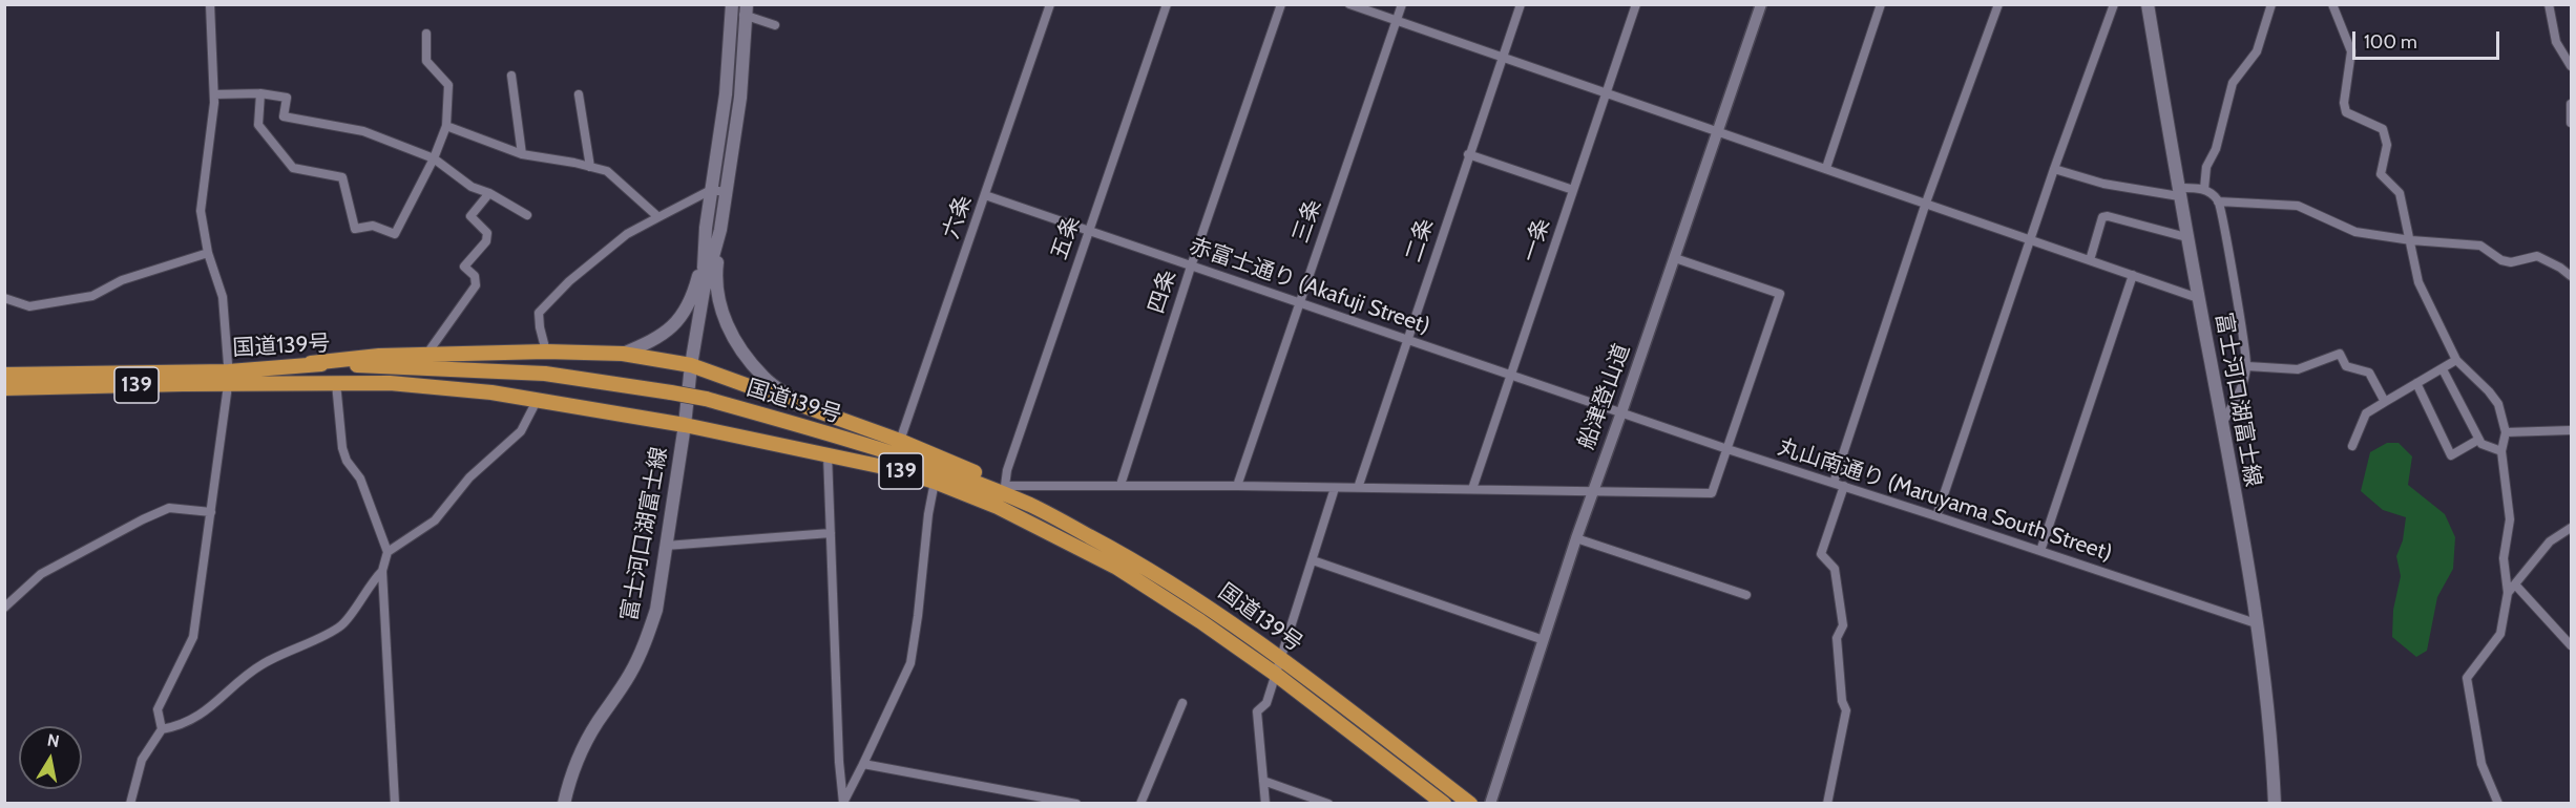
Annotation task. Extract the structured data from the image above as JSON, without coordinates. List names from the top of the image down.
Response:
{
  "streets": {
    "highway": ["国道139号", "139"],
    "main road": ["富士河口湖富士線"],
    "street": [
      "六条",
      "三条",
      "五条",
      "二条",
      "一条",
      "赤富士通り (Akafuji Street)",
      "四条",
      "船津登山道",
      "丸山南通り (Maruyama South Street)"
    ]
  },
  "crossings": [
    ["六条", "赤富士通り (Akafuji Street)"],
    ["三条", "赤富士通り (Akafuji Street)"],
    ["五条", "赤富士通り (Akafuji Street)"],
    ["二条", "赤富士通り (Akafuji Street)"],
    ["一条", "赤富士通り (Akafuji Street)"],
    ["赤富士通り (Akafuji Street)", "四条"],
    ["赤富士通り (Akafuji Street)", "船津登山道"],
    ["赤富士通り (Akafuji Street)", "丸山南通り (Maruyama South Street)"],
    ["国道139号", "富士河口湖富士線"],
    ["船津登山道", "丸山南通り (Maruyama South Street)"],
    ["富士河口湖富士線", "丸山南通り (Maruyama South Street)"]
  ],
  "scale_bar": "100 m",
  "north": "top"
}
